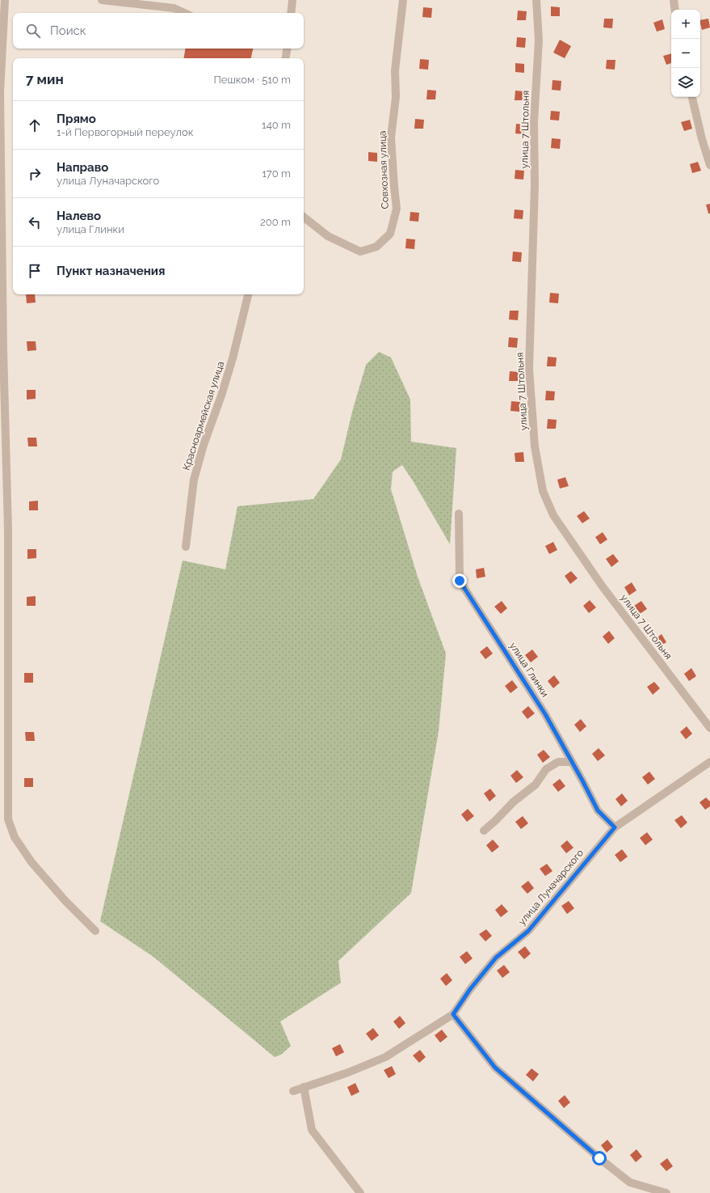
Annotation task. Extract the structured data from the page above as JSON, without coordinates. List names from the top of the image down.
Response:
{
  "streets": {
    "street": [
      "улица 7 Штольня",
      "Совхозная улица",
      "Красноармейская улица",
      "улица Глинки",
      "улица Луначарского"
    ]
  },
  "crossings": [
    ["улица Глинки", "улица Луначарского"]
  ],
  "page": {
    "map_buttons": ["+", "−"],
    "search": "Поиск",
    "heading": ["7 мин", "Пешком · 510 m"],
    "list": [
      ["Прямо", "1-й Первогорный переулок", "140 m"],
      ["Направо", "улица Луначарского", "170 m"],
      ["Налево", "улица Глинки", "200 m"],
      "Пункт назначения"
    ]
  }
}
